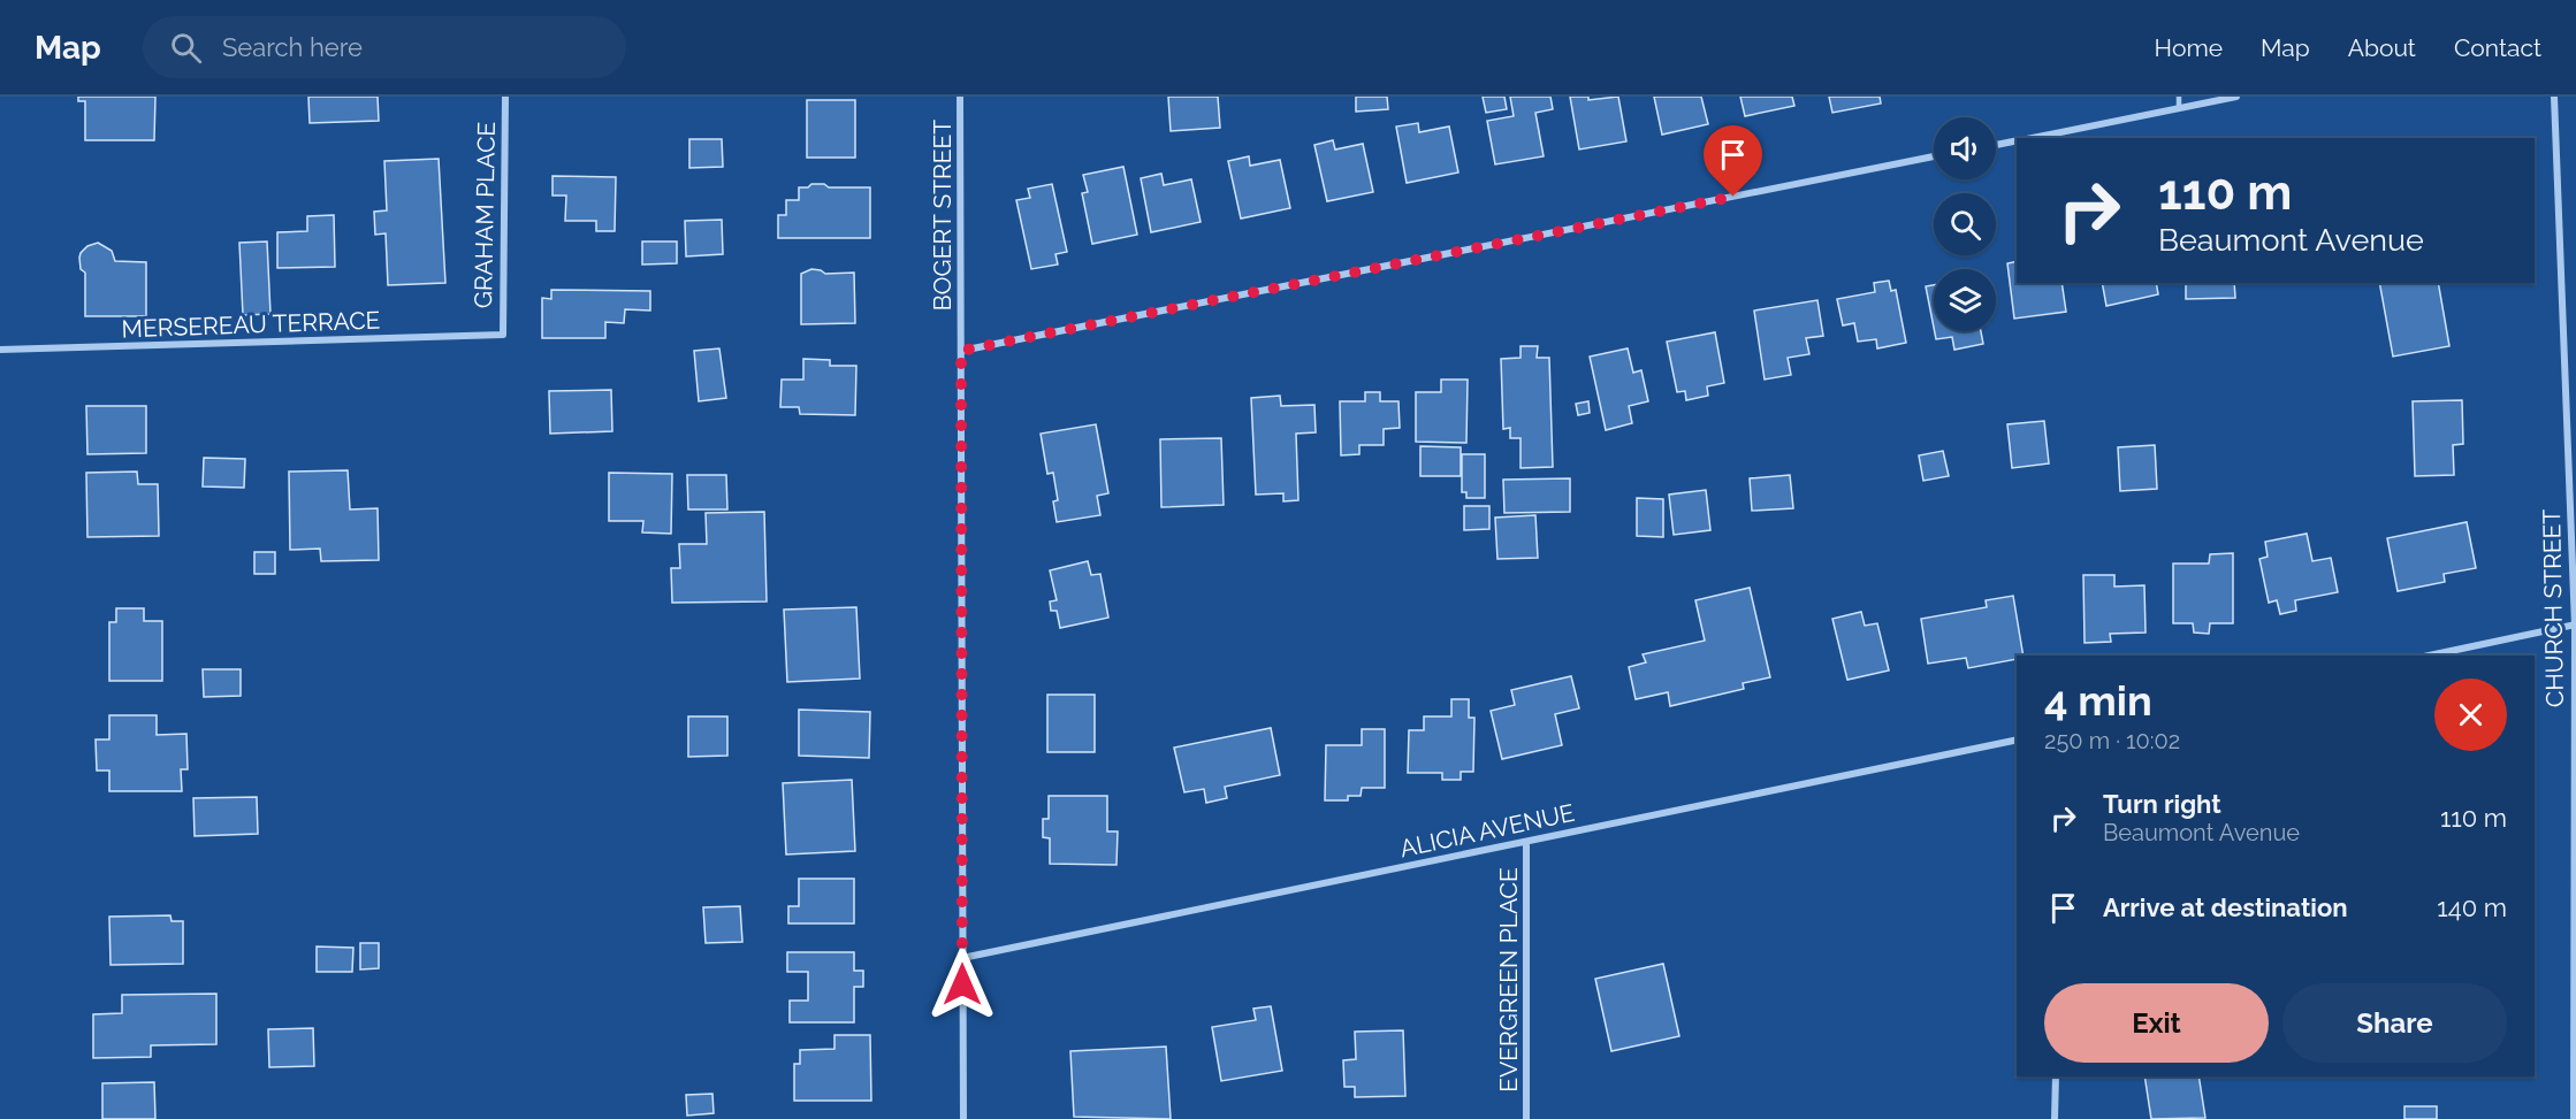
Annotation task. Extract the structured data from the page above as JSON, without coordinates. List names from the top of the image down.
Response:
{
  "streets": {
    "street": [
      "GRAHAM PLACE",
      "BOGERT STREET",
      "MERSEREAU TERRACE",
      "CHURCH STREET",
      "ALICIA AVENUE",
      "EVERGREEN PLACE"
    ]
  },
  "crossings": [
    ["GRAHAM PLACE", "MERSEREAU TERRACE"],
    ["BOGERT STREET", "ALICIA AVENUE"],
    ["ALICIA AVENUE", "EVERGREEN PLACE"]
  ],
  "page": {
    "header": "Map",
    "search": "Search here",
    "nav": [
      "Home",
      "Map",
      "About",
      "Contact"
    ],
    "turn": ["110 m", "Beaumont Avenue"],
    "heading": ["4 min", "250 m · 10:02"],
    "list": [
      {
        "name": "Turn right",
        "note": "Beaumont Avenue",
        "value": "110 m"
      },
      {
        "name": "Arrive at destination",
        "value": "140 m"
      }
    ],
    "buttons": ["Exit", "Share"]
  }
}
